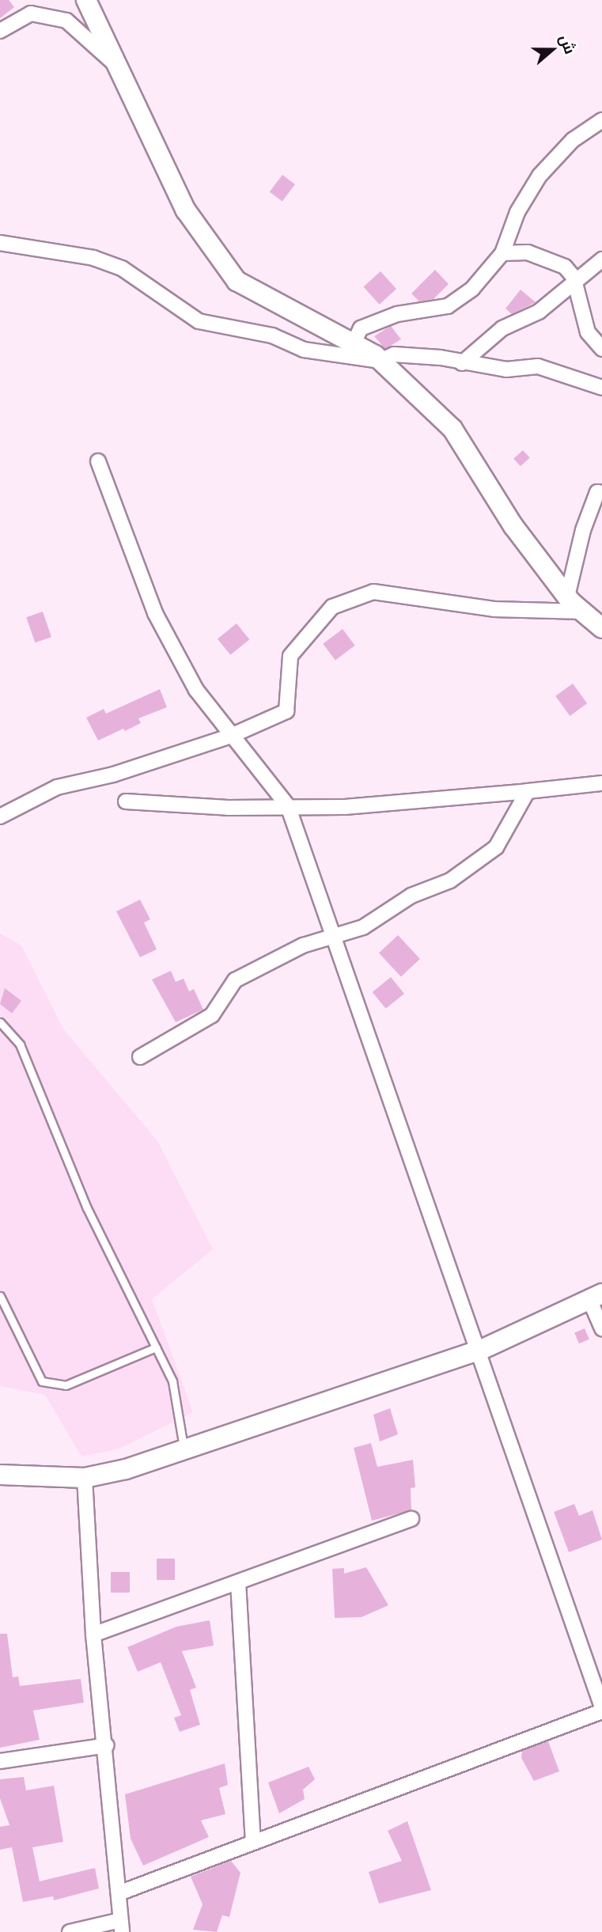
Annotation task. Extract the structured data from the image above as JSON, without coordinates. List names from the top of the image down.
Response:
{
  "north": "right"
}
